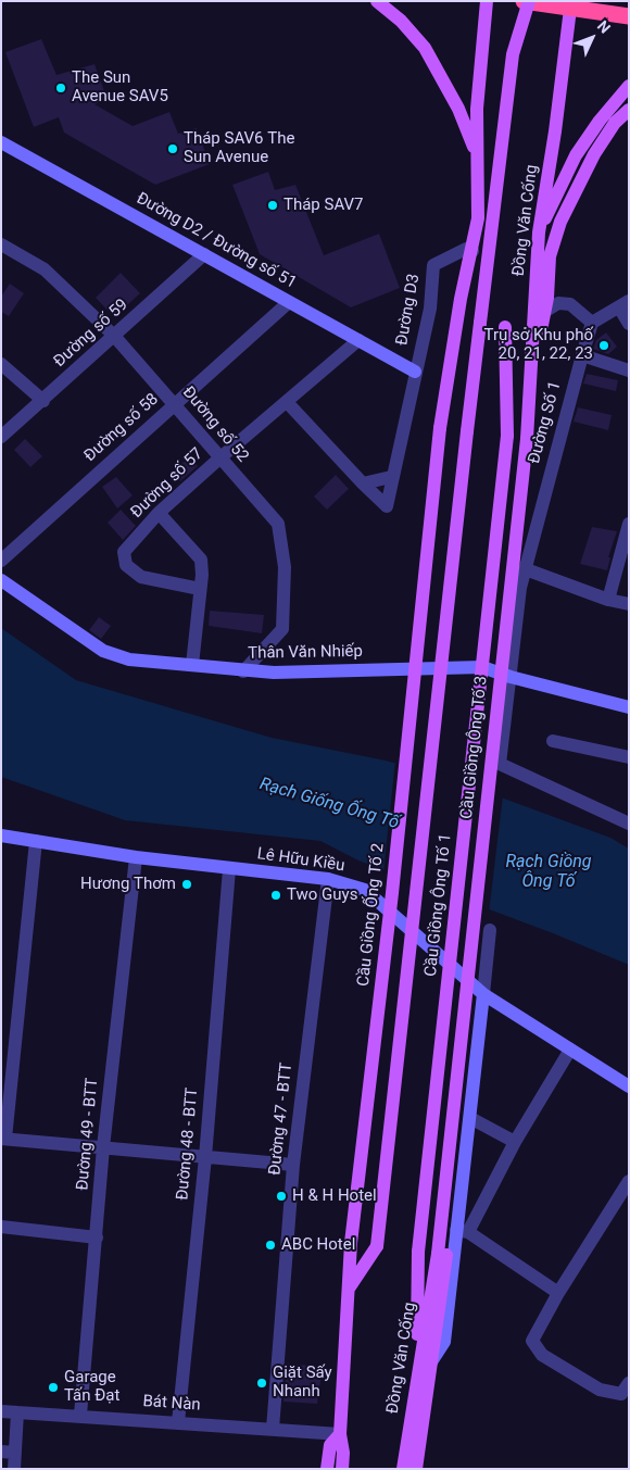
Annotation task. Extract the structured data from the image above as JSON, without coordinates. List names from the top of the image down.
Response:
{
  "streets": {
    "main road": [
      "Đồng Văn Cống",
      "Cầu Giồng Ông Tố 3",
      "Cầu Giồng Ông Tố 1",
      "Cầu Giồng Ống Tố 2"
    ],
    "street": [
      "Đường D2 / Đường số 51",
      "Đường D3",
      "Đường số 59",
      "Đường Số 1",
      "Đường số 52",
      "Đường số 58",
      "Đường số 57",
      "Thân Văn Nhiếp",
      "Lê Hữu Kiều",
      "Đường 47 - BTT",
      "Đường 49 - BTT",
      "Đường 48 - BTT",
      "Bát Nàn"
    ]
  },
  "crossings": [
    ["Đồng Văn Cống", "Cầu Giồng Ông Tố 3"],
    ["Đồng Văn Cống", "Cầu Giồng Ông Tố 1"],
    ["Đường D2 / Đường số 51", "Đường D3"],
    ["Đường D2 / Đường số 51", "Đường số 59"],
    ["Đường D2 / Đường số 51", "Đường số 58"],
    ["Đường D2 / Đường số 51", "Đường số 57"],
    ["Đường D3", "Cầu Giồng Ống Tố 2"],
    ["Đường số 59", "Đường số 52"],
    ["Đường Số 1", "Thân Văn Nhiếp"],
    ["Đường số 52", "Đường số 58"],
    ["Đường số 52", "Đường số 57"],
    ["Đường số 52", "Thân Văn Nhiếp"],
    ["Lê Hữu Kiều", "Đường 47 - BTT"],
    ["Lê Hữu Kiều", "Đường 49 - BTT"],
    ["Lê Hữu Kiều", "Đường 48 - BTT"],
    ["Cầu Giồng Ông Tố 1", "Cầu Giồng Ống Tố 2"],
    ["Đường 47 - BTT", "Bát Nàn"],
    ["Đường 49 - BTT", "Bát Nàn"],
    ["Đường 48 - BTT", "Bát Nàn"]
  ],
  "water": ["Rạch Giống Ống Tố", "Rạch Giồng Ông Tố"],
  "places": [
    "The Sun Avenue SAV5",
    "Tháp SAV6 The Sun Avenue",
    "Tháp SAV7",
    "Trụ sở Khu phố 20, 21, 22, 23",
    "Hương Thơm",
    "Two Guys",
    "H & H Hotel",
    "ABC Hotel",
    "Giặt Sấy Nhanh",
    "Garage Tấn Đạt"
  ],
  "north": "top right"
}
